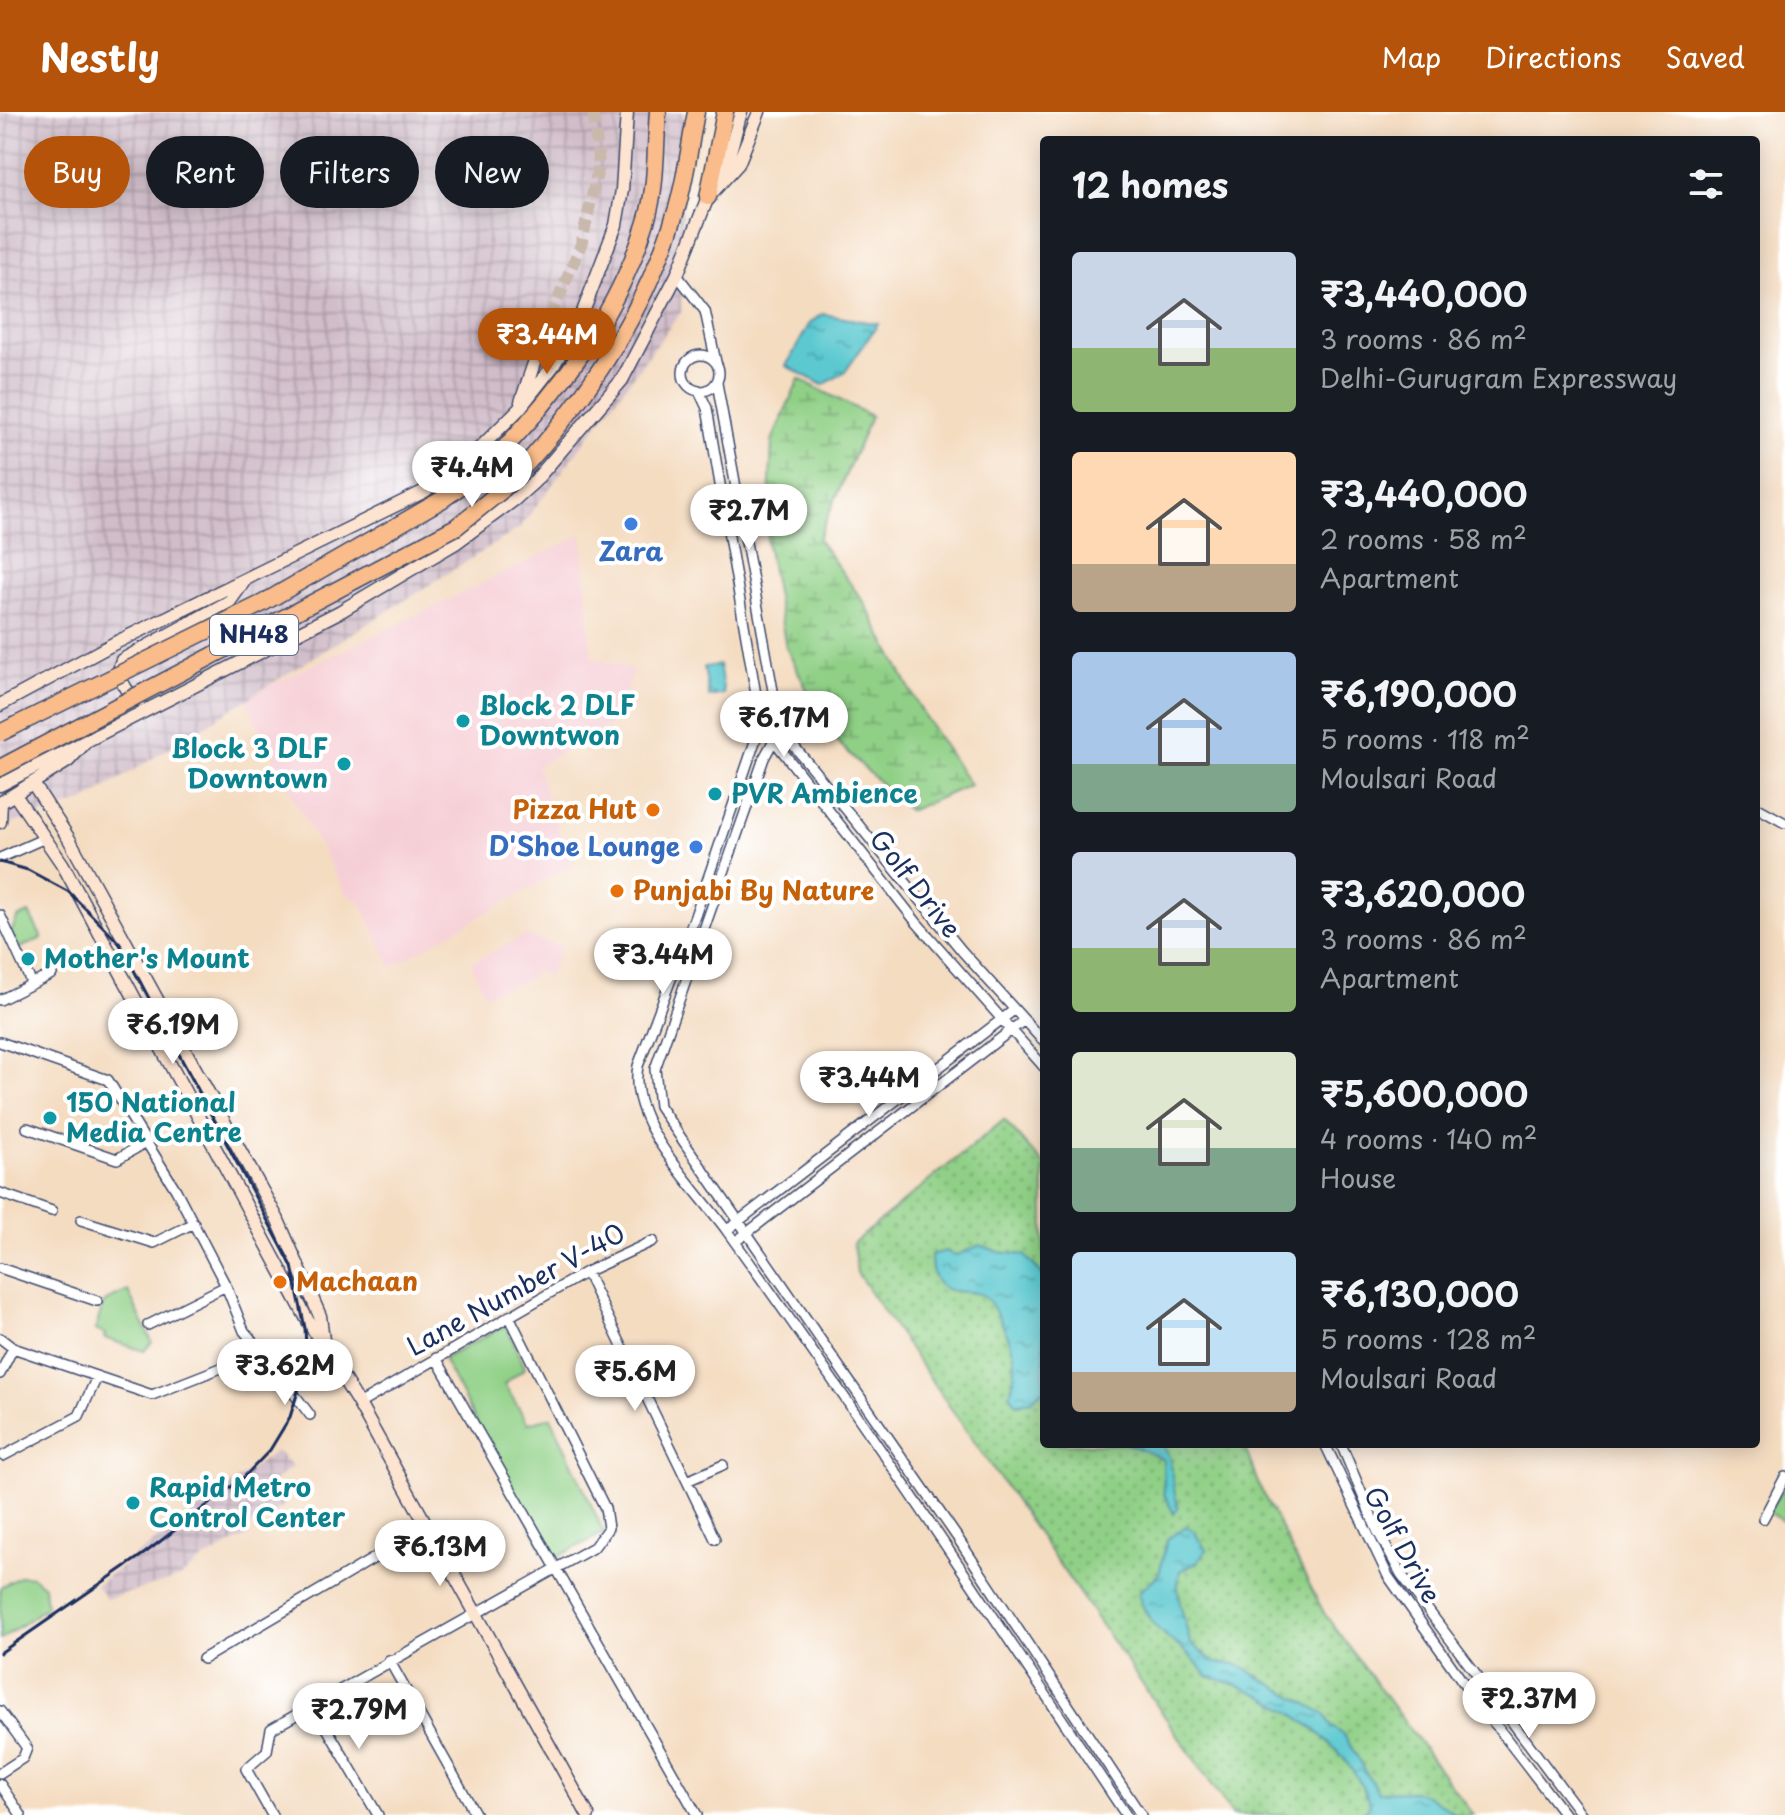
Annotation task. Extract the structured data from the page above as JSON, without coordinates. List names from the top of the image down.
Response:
{
  "streets": {
    "highway": ["NH48"],
    "street": ["Golf Drive", "Lane Number V-40"]
  },
  "places": [
    "Zara",
    "Block 2 DLF Downtwon",
    "Block 3 DLF Downtown",
    "PVR Ambience",
    "Pizza Hut",
    "D'Shoe Lounge",
    "Punjabi By Nature",
    "Mother's Mount",
    "150 National Media Centre",
    "Machaan",
    "Rapid Metro Control Center"
  ],
  "page": {
    "header": "Nestly",
    "nav": ["Map", "Directions", "Saved"],
    "chip": [
      "Buy",
      "Rent",
      "Filters",
      "New"
    ],
    "heading": "12 homes",
    "list": [
      {
        "name": "₹3,440,000",
        "note": "3 rooms · 86 m² · Delhi-Gurugram Expressway"
      },
      {
        "name": "₹3,440,000",
        "note": "2 rooms · 58 m² · Apartment"
      },
      {
        "name": "₹6,190,000",
        "note": "5 rooms · 118 m² · Moulsari Road"
      },
      {
        "name": "₹3,620,000",
        "note": "3 rooms · 86 m² · Apartment"
      },
      {
        "name": "₹5,600,000",
        "note": "4 rooms · 140 m² · House"
      },
      {
        "name": "₹6,130,000",
        "note": "5 rooms · 128 m² · Moulsari Road"
      }
    ],
    "price": [
      "₹3.44M",
      "₹4.4M",
      "₹2.7M",
      "₹6.17M",
      "₹3.44M",
      "₹6.19M",
      "₹3.44M",
      "₹3.62M",
      "₹5.6M",
      "₹6.13M",
      "₹2.37M",
      "₹2.79M"
    ]
  }
}
